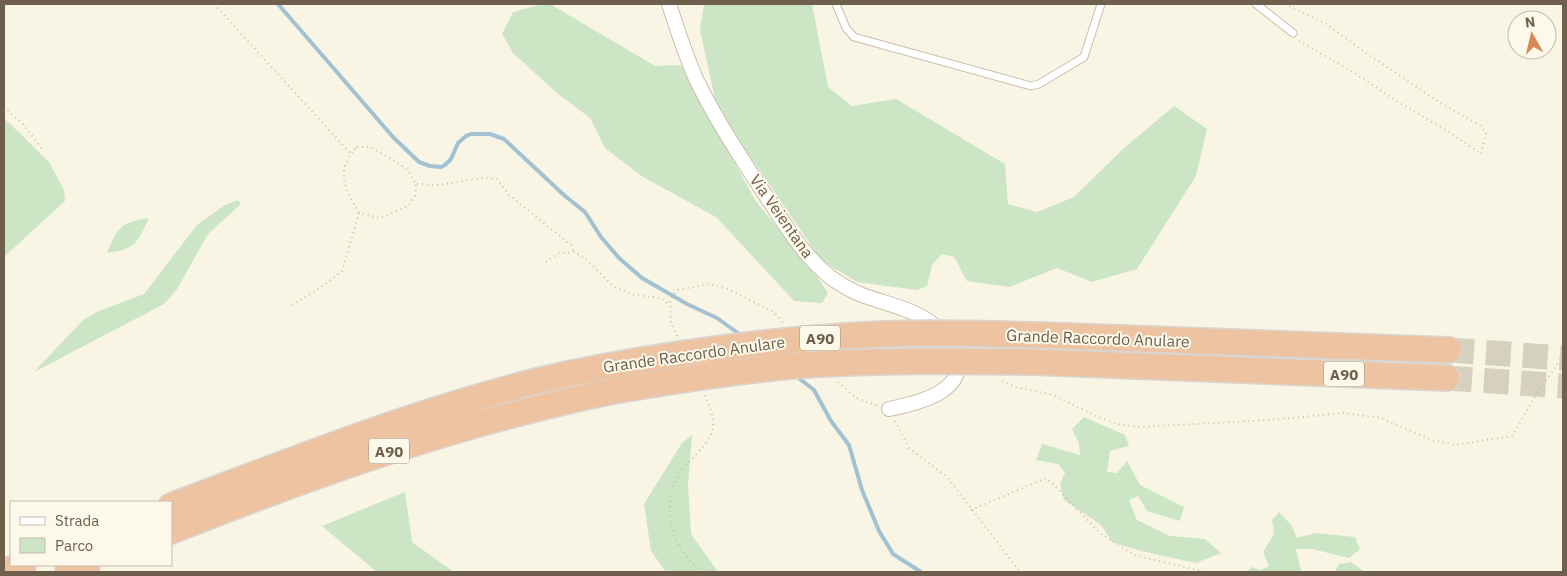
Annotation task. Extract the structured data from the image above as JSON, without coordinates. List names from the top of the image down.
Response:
{
  "streets": {
    "highway": ["A90", "Grande Raccordo Anulare"],
    "street": ["Via Veientana"]
  },
  "legend": ["Strada", "Parco"],
  "north": "top"
}
